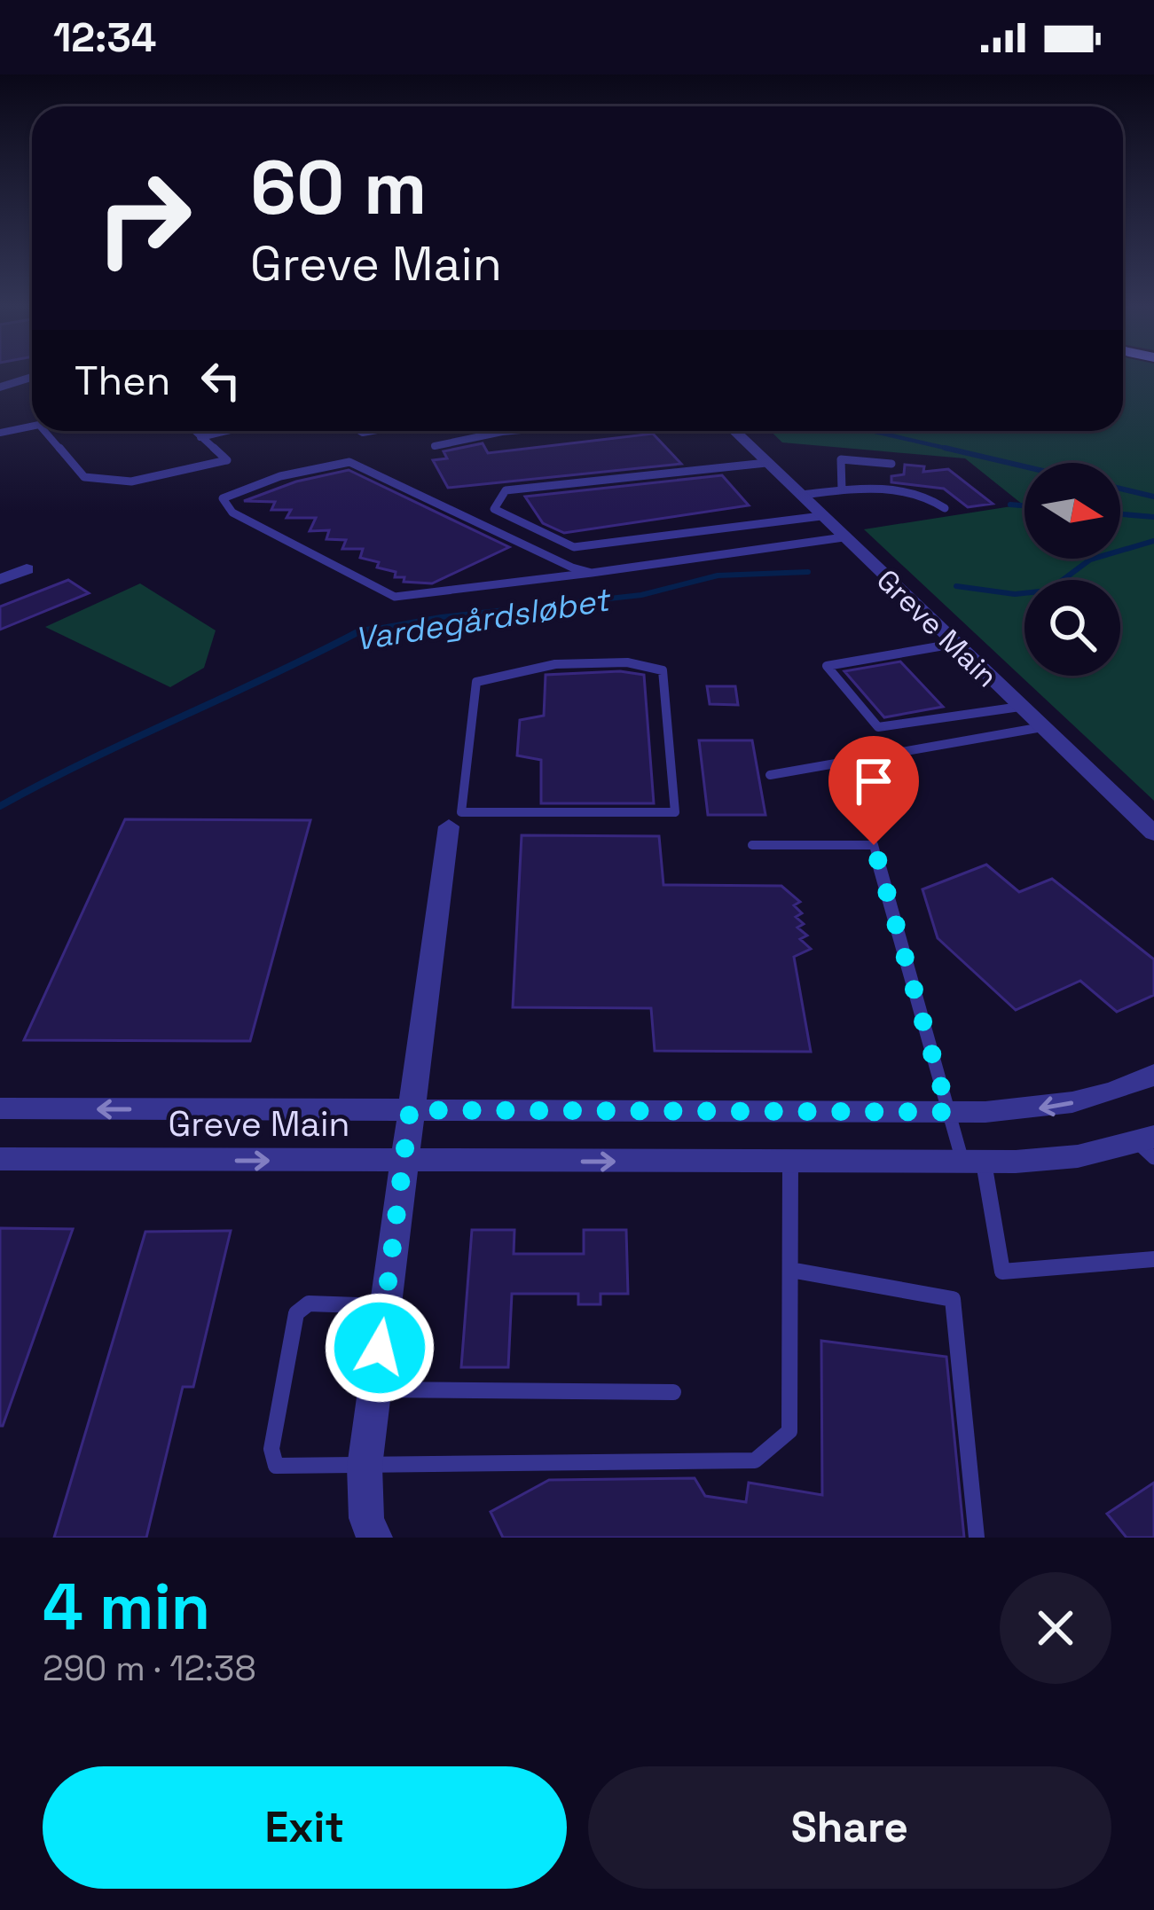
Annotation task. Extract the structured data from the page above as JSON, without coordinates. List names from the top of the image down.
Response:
{
  "streets": {
    "street": ["Greve Main"]
  },
  "water": ["Vardegårdsløbet"],
  "north": "right",
  "page": {
    "status": "12:34",
    "turn": ["60 m", "Greve Main"],
    "then": "Then",
    "heading": ["4 min", "290 m · 12:38"],
    "buttons": ["Exit", "Share"]
  }
}
